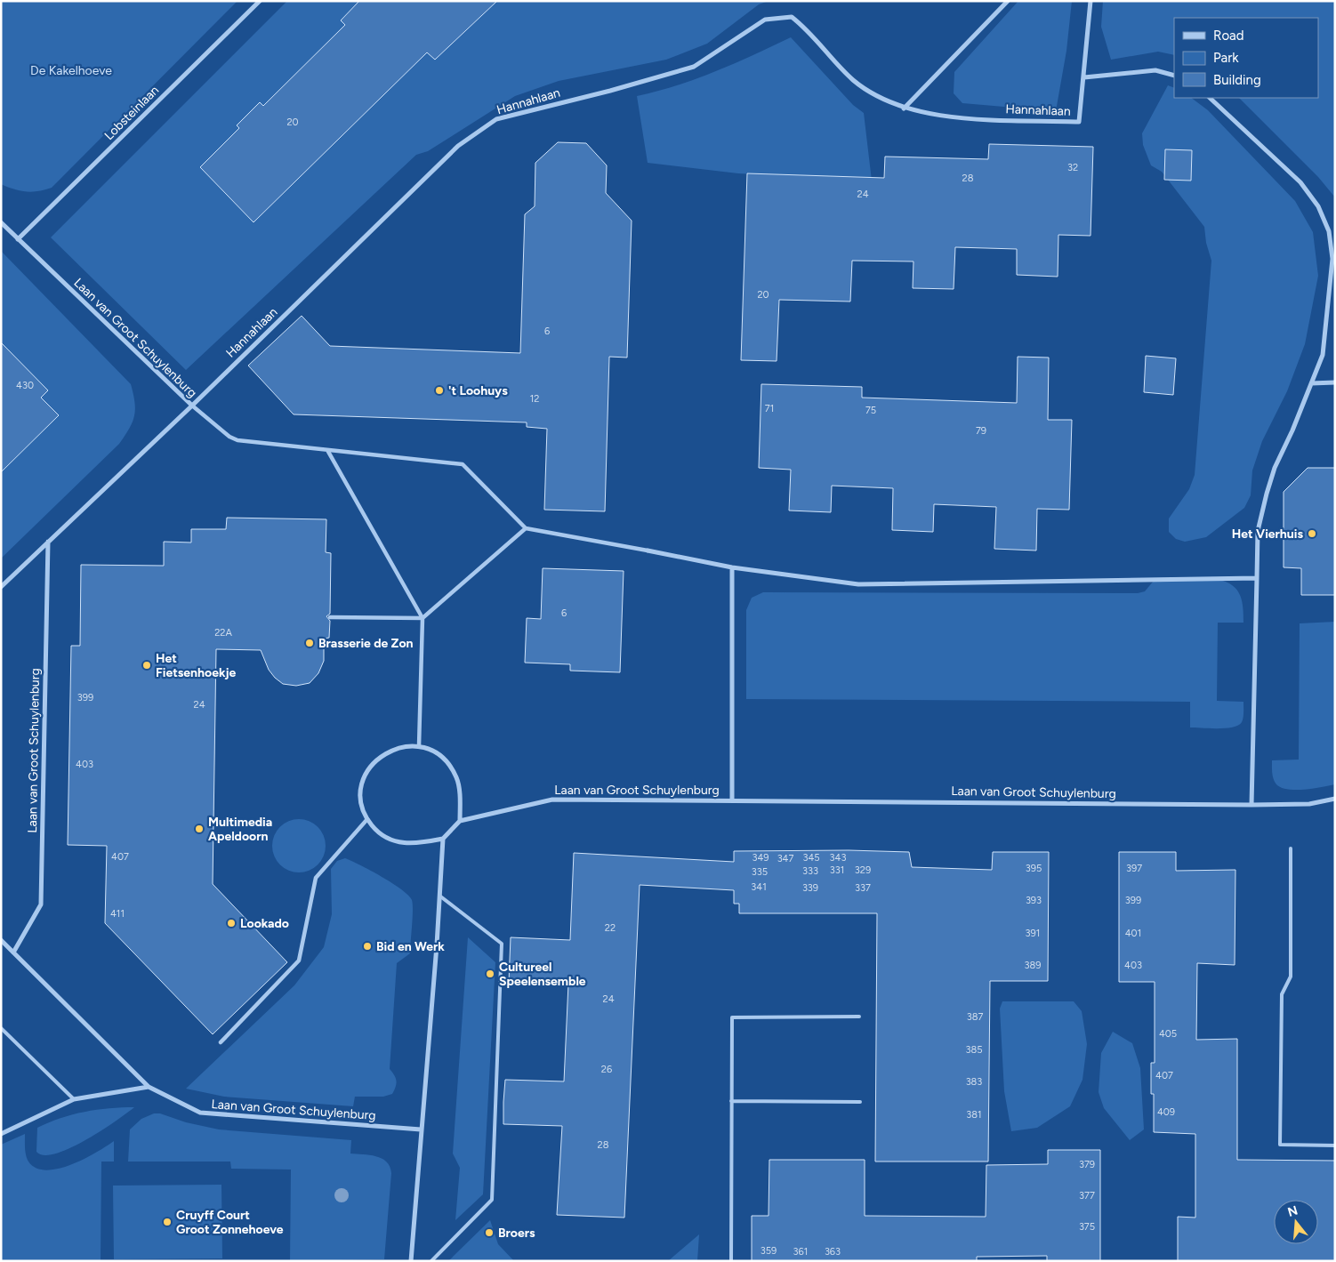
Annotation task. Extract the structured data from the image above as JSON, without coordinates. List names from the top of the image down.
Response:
{
  "streets": {
    "street": ["Hannahlaan", "Lobsteinlaan", "Laan van Groot Schuylenburg"]
  },
  "crossings": [
    ["Hannahlaan", "Laan van Groot Schuylenburg"],
    ["Lobsteinlaan", "Laan van Groot Schuylenburg"]
  ],
  "parks": ["De Kakelhoeve"],
  "places": [
    "'t Loohuys",
    "Het Vierhuis",
    "Brasserie de Zon",
    "Het Fietsenhoekje",
    "Multimedia Apeldoorn",
    "Lookado",
    "Bid en Werk",
    "Cultureel Speelensemble",
    "Cruyff Court Groot Zonnehoeve",
    "Broers"
  ],
  "house_numbers": [
    "20",
    "32",
    "28",
    "24",
    "20",
    "6",
    "430",
    "12",
    "71",
    "75",
    "79",
    "6",
    "22A",
    "399",
    "24",
    "403",
    "407",
    "349",
    "345",
    "343",
    "347",
    "395",
    "397",
    "331",
    "329",
    "333",
    "335",
    "341",
    "339",
    "337",
    "393",
    "399",
    "411",
    "22",
    "391",
    "401",
    "389",
    "403",
    "24",
    "387",
    "405",
    "385",
    "26",
    "407",
    "383",
    "409",
    "381",
    "28",
    "379",
    "377",
    "375",
    "359",
    "361",
    "363"
  ],
  "legend": ["Road", "Park", "Building"],
  "north": "top"
}
